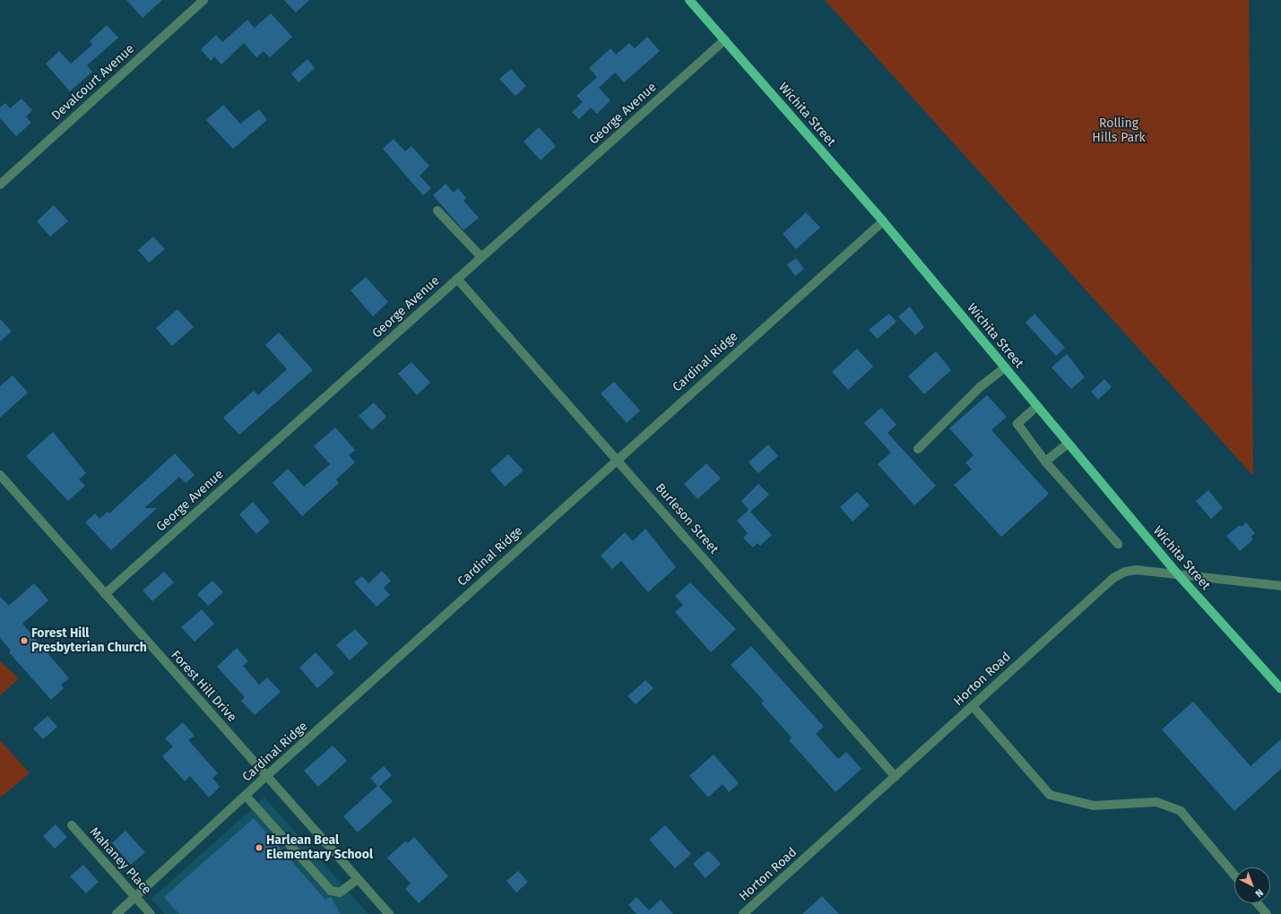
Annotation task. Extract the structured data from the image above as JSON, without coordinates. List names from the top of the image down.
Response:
{
  "streets": {
    "main road": ["Wichita Street"],
    "street": [
      "Devalcourt Avenue",
      "George Avenue",
      "Cardinal Ridge",
      "Burleson Street",
      "Horton Road",
      "Forest Hill Drive",
      "Mahaney Place"
    ]
  },
  "crossings": [
    ["George Avenue", "Wichita Street"],
    ["George Avenue", "Burleson Street"],
    ["George Avenue", "Forest Hill Drive"],
    ["Wichita Street", "Cardinal Ridge"],
    ["Wichita Street", "Horton Road"],
    ["Cardinal Ridge", "Burleson Street"],
    ["Cardinal Ridge", "Forest Hill Drive"],
    ["Cardinal Ridge", "Mahaney Place"],
    ["Burleson Street", "Horton Road"]
  ],
  "parks": ["Rolling Hills Park"],
  "places": ["Forest Hill Presbyterian Church", "Harlean Beal Elementary School"],
  "north": "bottom right"
}
